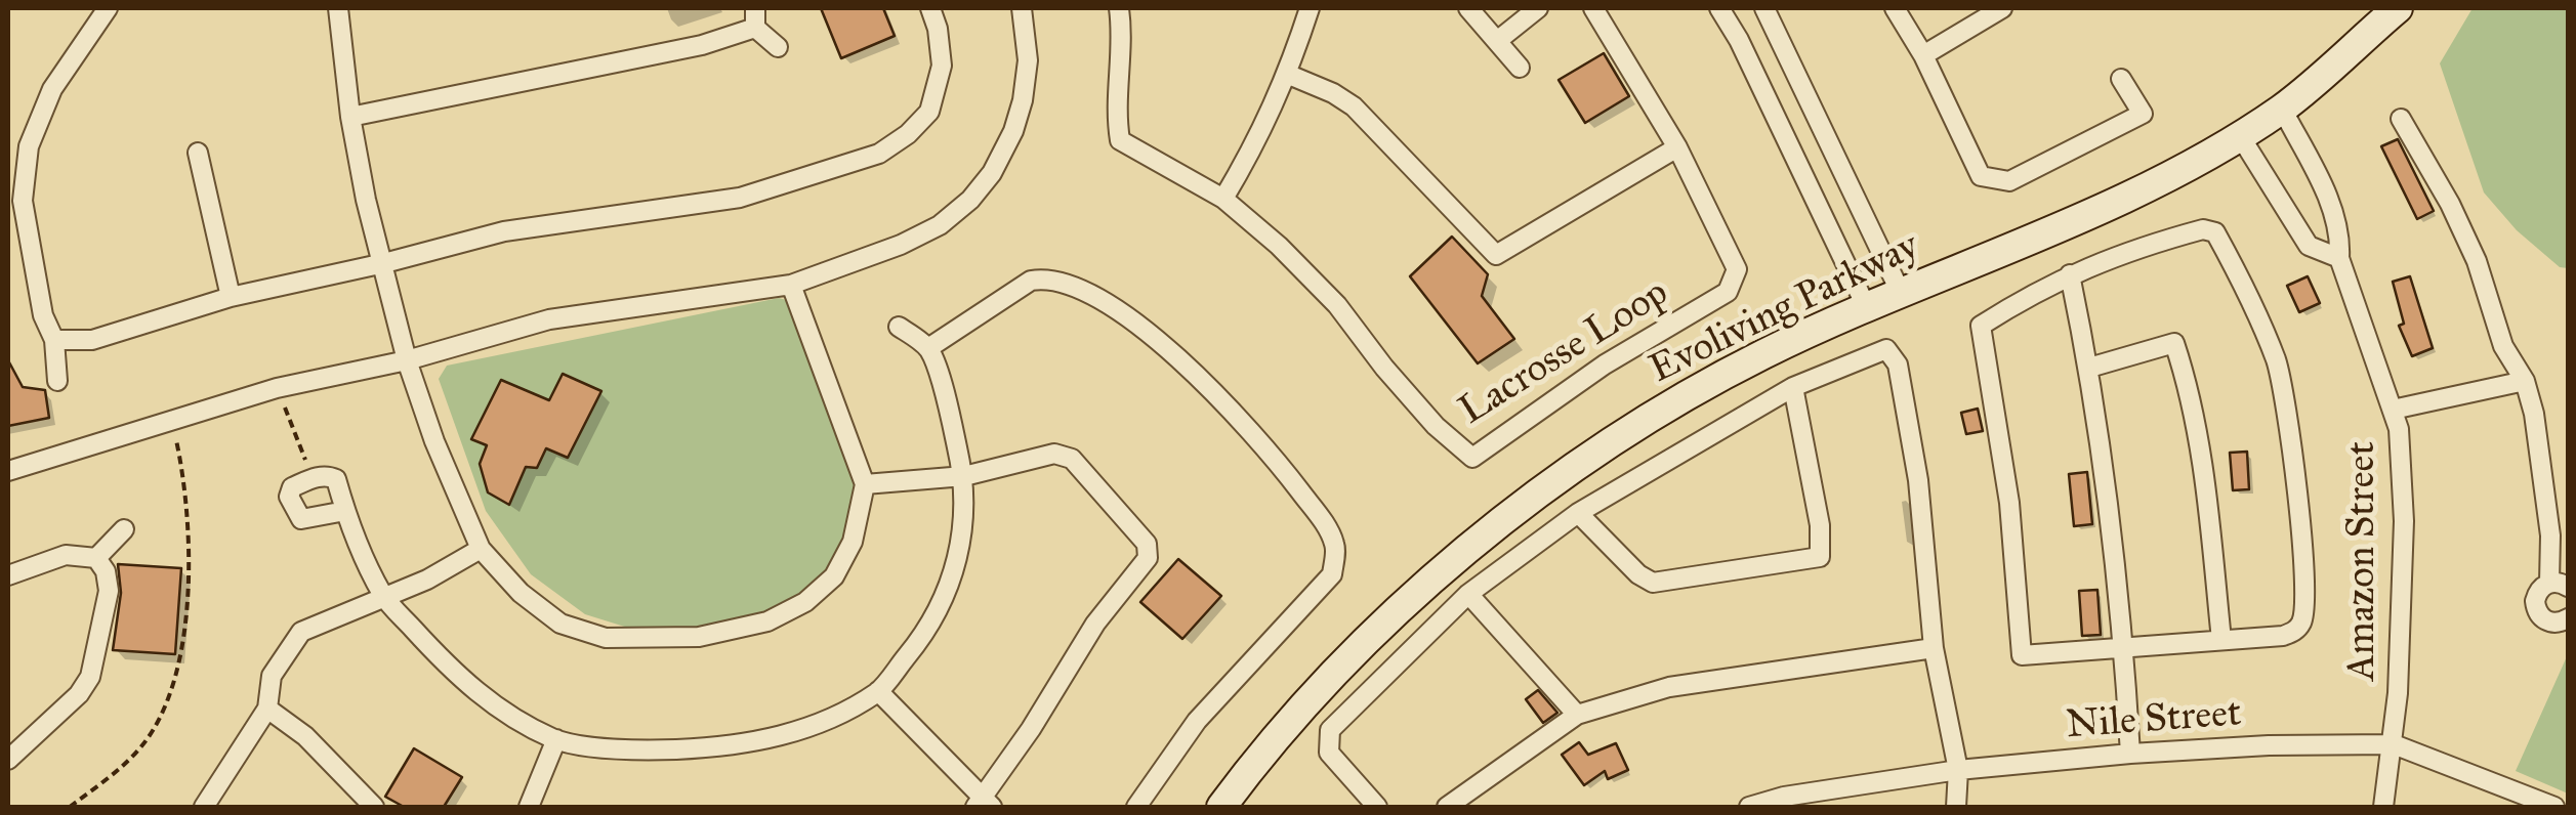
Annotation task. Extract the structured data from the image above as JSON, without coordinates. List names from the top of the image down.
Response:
{
  "streets": {
    "street": [
      "Evoliving Parkway",
      "Lacrosse Loop",
      "Amazon Street",
      "Nile Street"
    ]
  },
  "crossings": [
    ["Evoliving Parkway", "Amazon Street"],
    ["Amazon Street", "Nile Street"]
  ]
}
